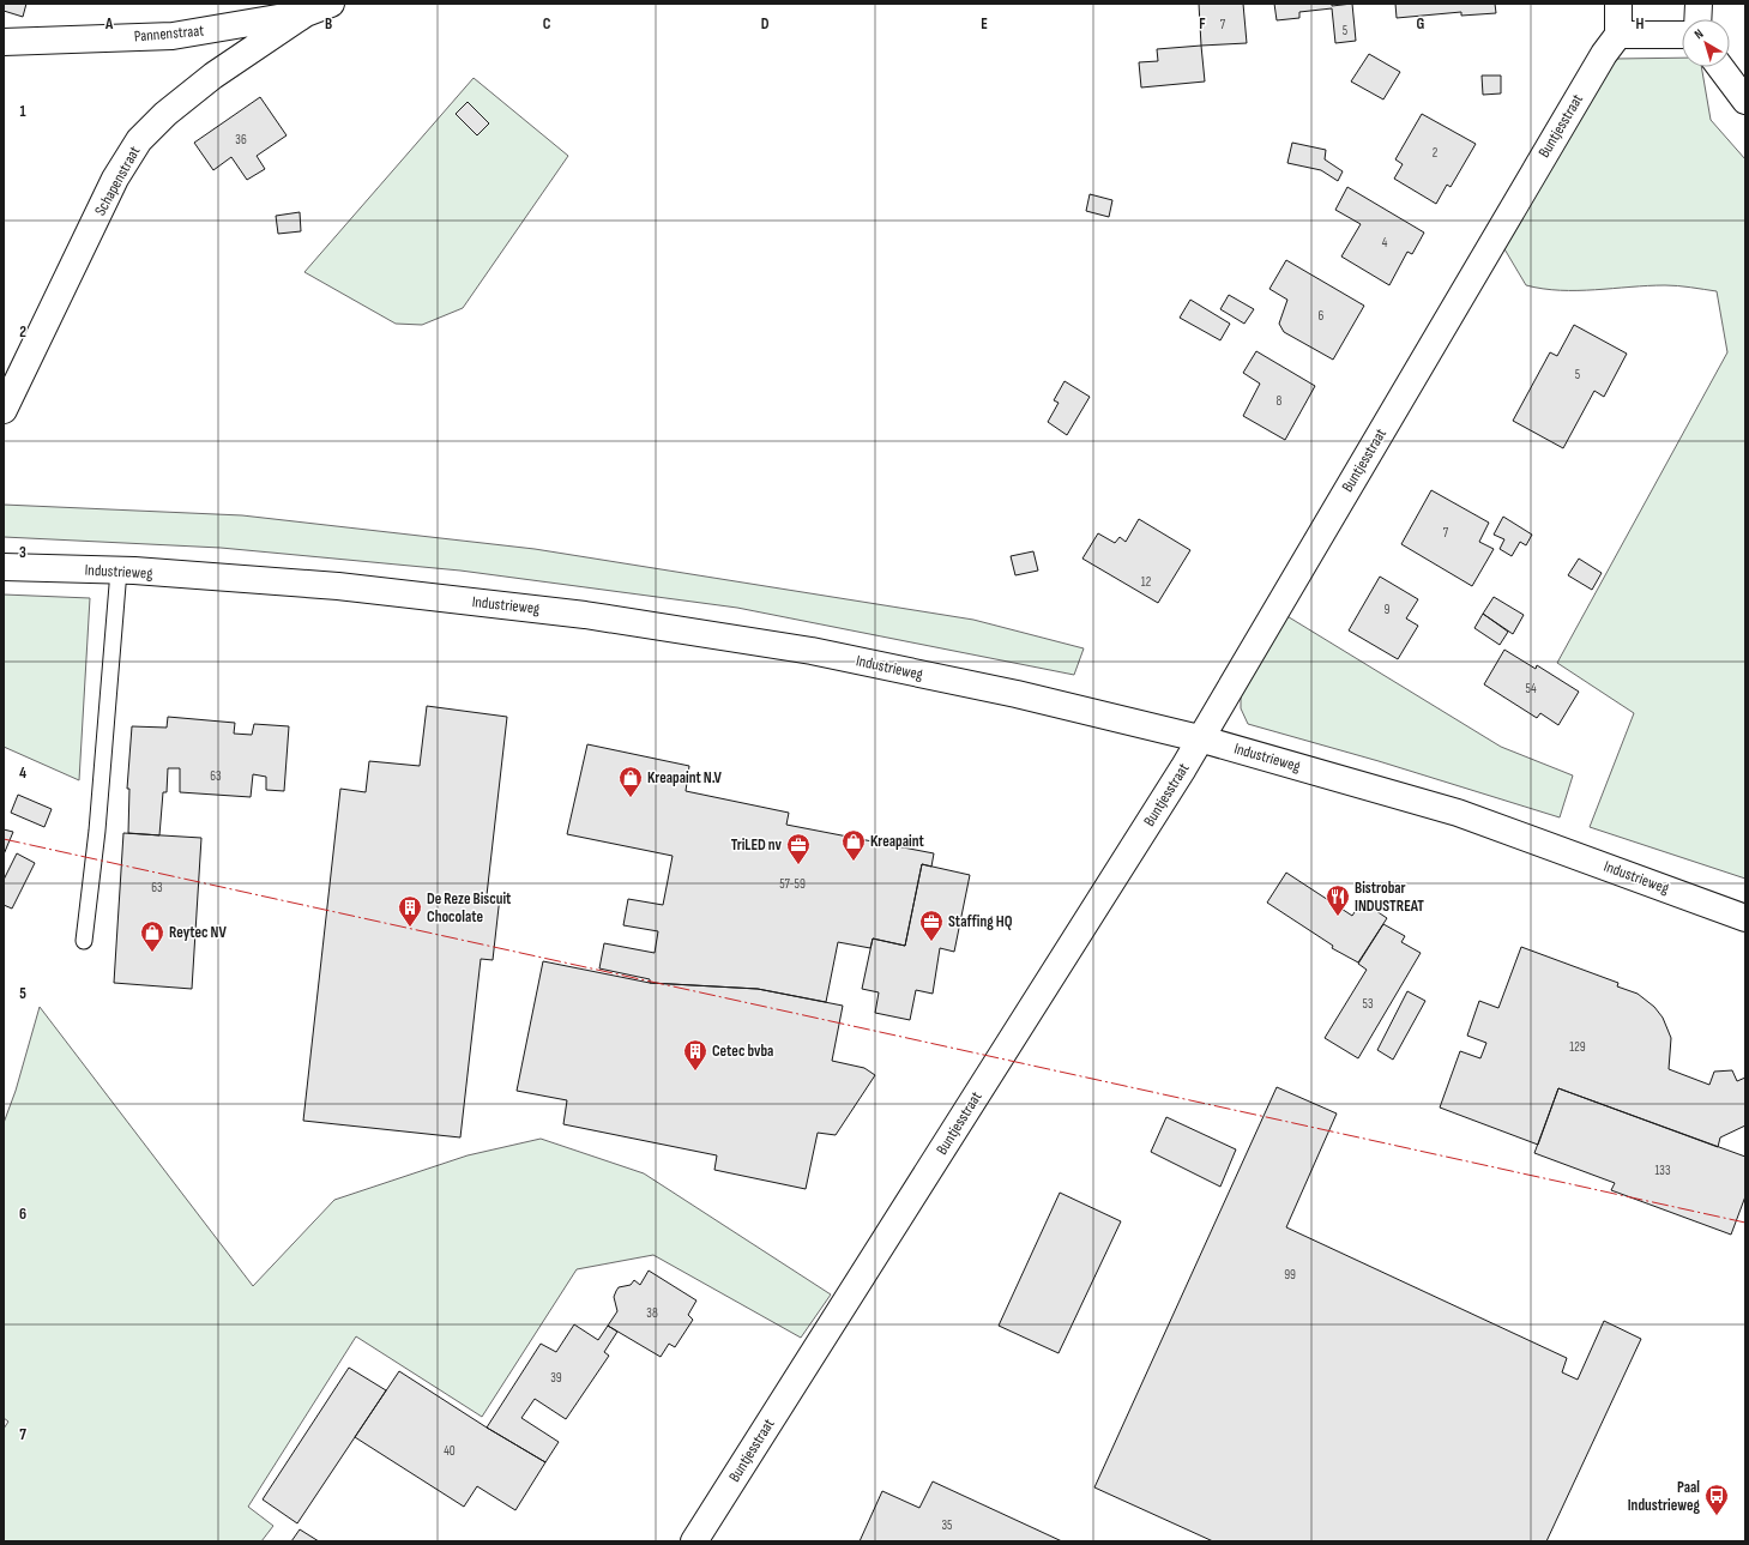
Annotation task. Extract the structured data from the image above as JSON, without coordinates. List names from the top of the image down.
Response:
{
  "streets": {
    "street": [
      "Pannenstraat",
      "Buntjesstraat",
      "Schapenstraat",
      "Industrieweg"
    ]
  },
  "crossings": [
    ["Pannenstraat", "Schapenstraat"],
    ["Buntjesstraat", "Industrieweg"]
  ],
  "places": {
    "shop": ["Kreapaint N.V", "Kreapaint", "Reytec NV"],
    "office": ["TriLED nv", "Staffing HQ"],
    "restaurant": ["Bistrobar INDUSTREAT"],
    "building": ["De Reze Biscuit Chocolate", "Cetec bvba"],
    "bus stop": ["Paal Industrieweg"]
  },
  "house_numbers": [
    "7",
    "5",
    "36",
    "2",
    "4",
    "6",
    "5",
    "8",
    "7",
    "12",
    "9",
    "54",
    "63",
    "57-59",
    "63",
    "53",
    "129",
    "133",
    "99",
    "38",
    "39",
    "40",
    "35"
  ],
  "north": "top left",
  "grid": {
    "columns": [
      "A",
      "B",
      "C",
      "D",
      "E",
      "F",
      "G",
      "H"
    ],
    "rows": [
      "1",
      "2",
      "3",
      "4",
      "5",
      "6",
      "7"
    ]
  }
}
